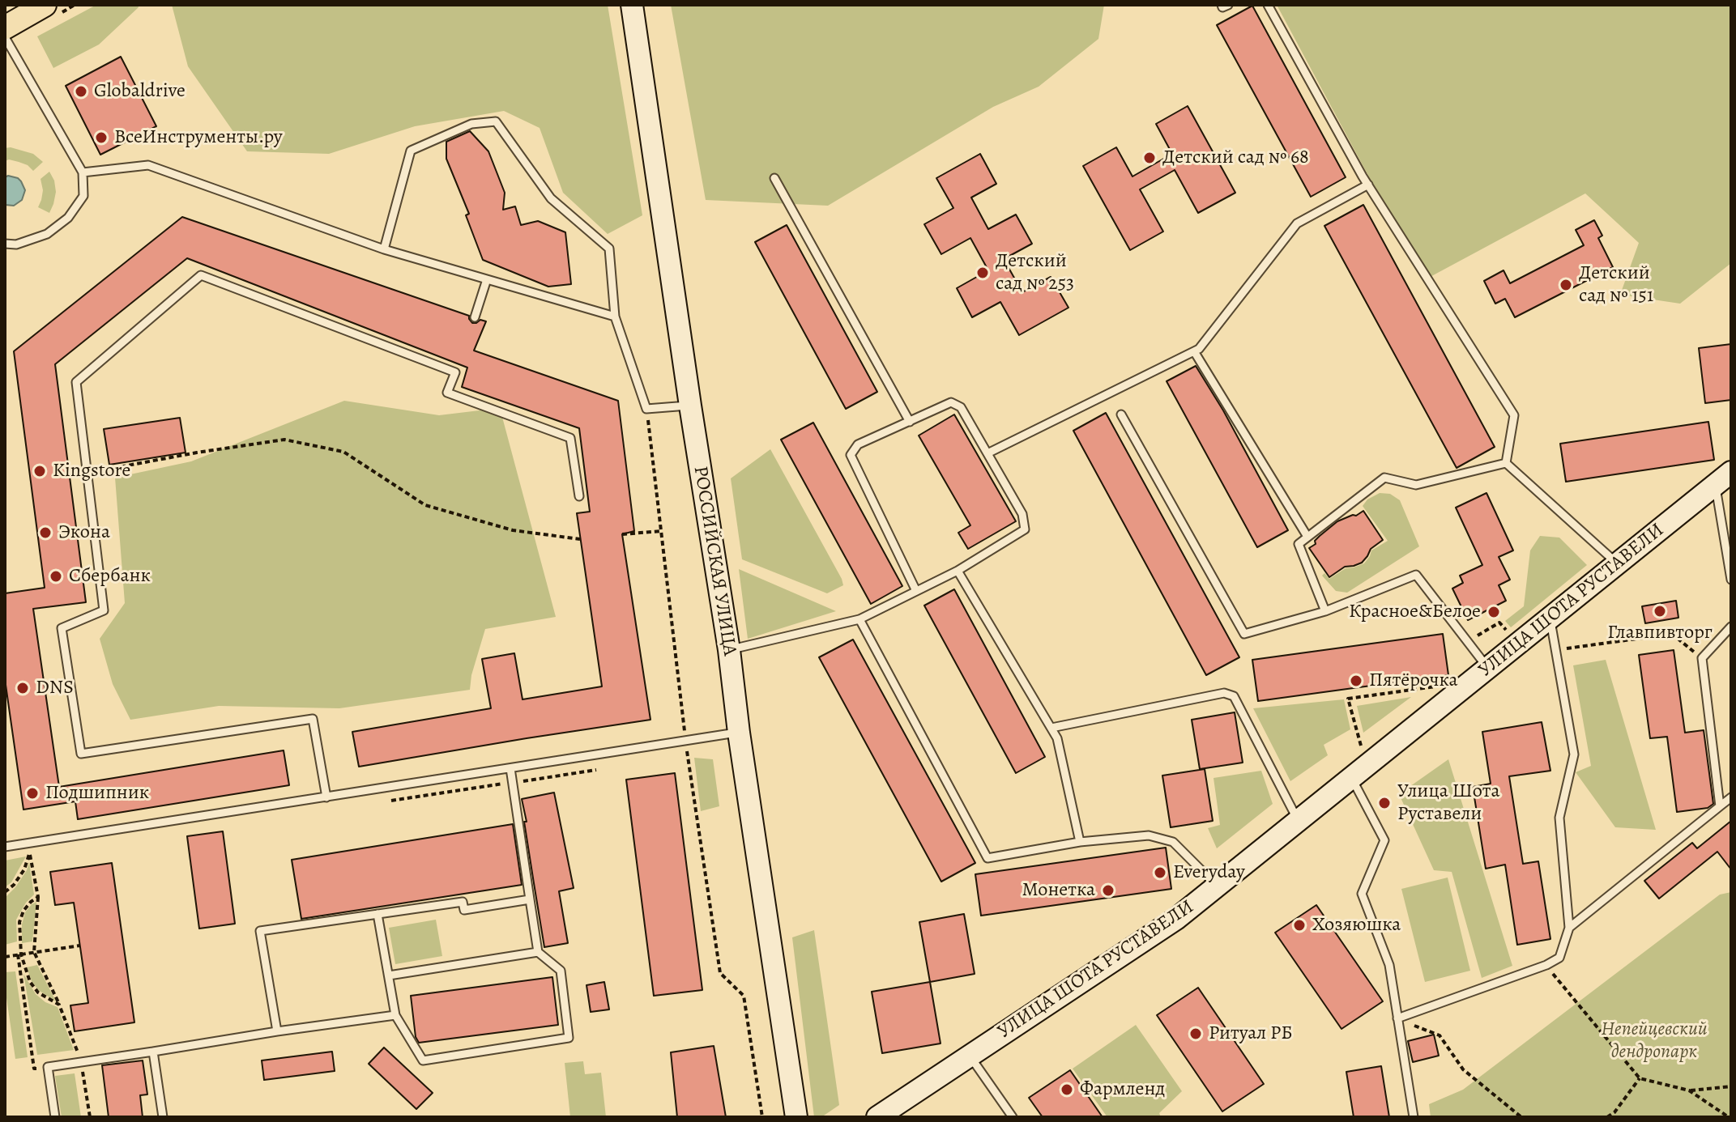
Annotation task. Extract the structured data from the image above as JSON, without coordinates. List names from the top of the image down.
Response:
{
  "streets": {
    "main road": ["РОССИЙСКАЯ УЛИЦА", "УЛИЦА ШОТА РУСТАВЕЛИ"]
  },
  "parks": ["Непейцевский дендропарк"],
  "places": [
    "Globaldrive",
    "ВсеИнструменты.ру",
    "Детский сад № 68",
    "Детский сад № 253",
    "Детский сад № 151",
    "Kingstore",
    "Экона",
    "Сбербанк",
    "Главпивторг",
    "Красное&Белое",
    "Пятёрочка",
    "DNS",
    "Подшипник",
    "Улица Шота Руставели",
    "Everyday",
    "Монетка",
    "Хозяюшка",
    "Ритуал РБ",
    "Фармленд"
  ]
}
